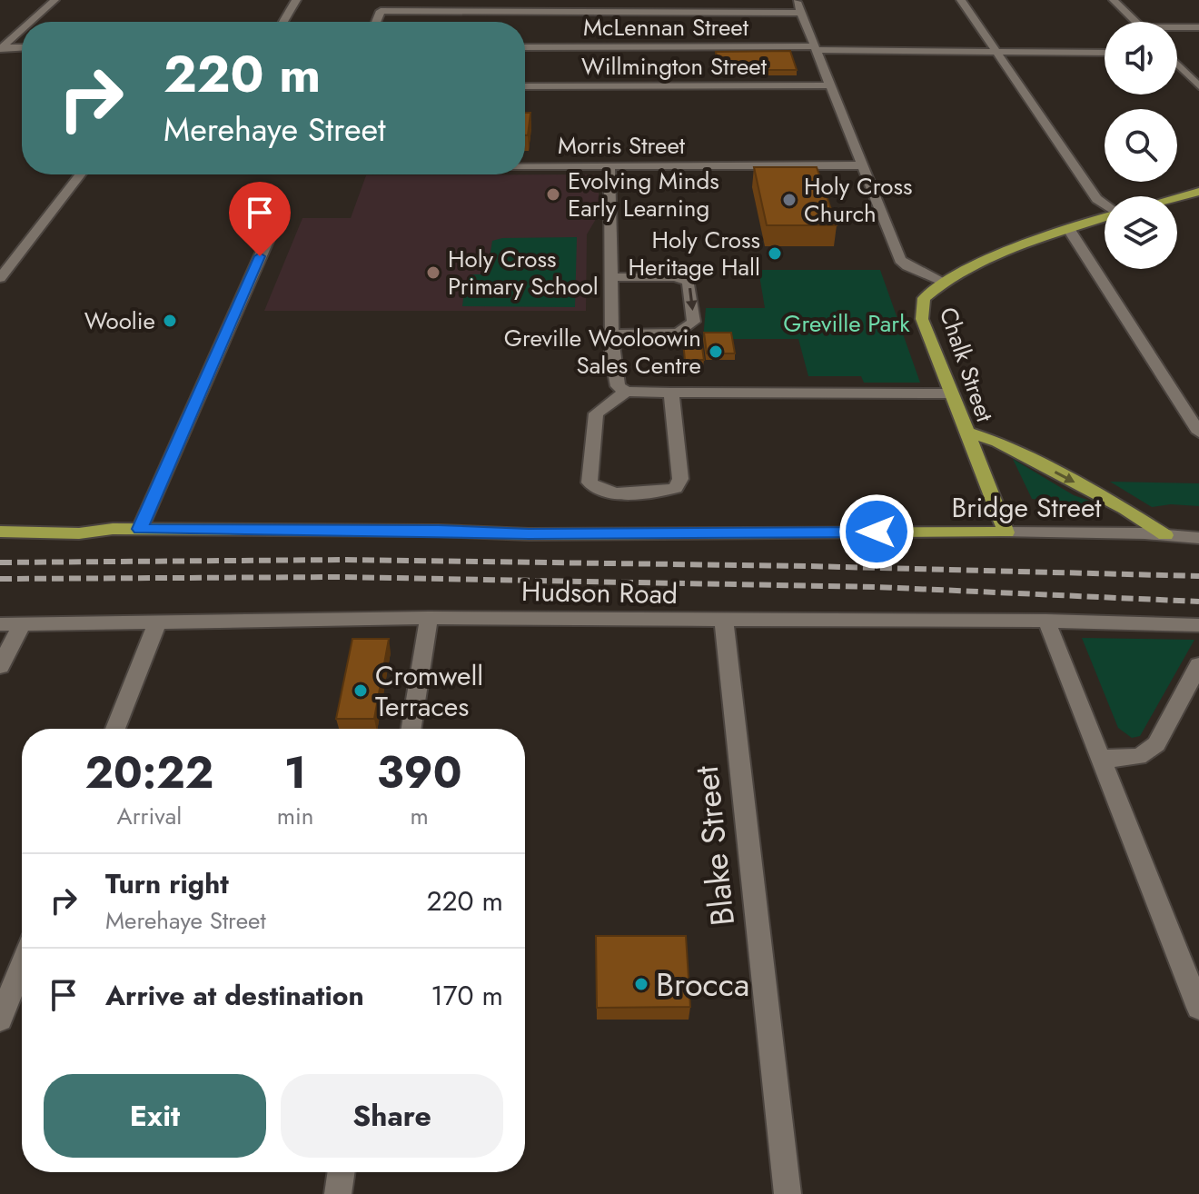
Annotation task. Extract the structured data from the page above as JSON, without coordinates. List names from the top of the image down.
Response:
{
  "streets": {
    "main road": ["Chalk Street", "Bridge Street"],
    "street": [
      "McLennan Street",
      "Willmington Street",
      "Morris Street",
      "Hudson Road",
      "Blake Street"
    ]
  },
  "crossings": [
    ["McLennan Street", "Chalk Street"],
    ["Willmington Street", "Chalk Street"],
    ["Morris Street", "Chalk Street"],
    ["Chalk Street", "Bridge Street"],
    ["Hudson Road", "Blake Street"]
  ],
  "parks": ["Greville Park"],
  "places": [
    "Evolving Minds Early Learning",
    "Holy Cross Church",
    "Holy Cross Heritage Hall",
    "Holy Cross Primary School",
    "Woolie",
    "Greville Wooloowin Sales Centre",
    "Cromwell Terraces",
    "Brocca"
  ],
  "page": {
    "turn": ["220 m", "Merehaye Street"],
    "eta": [
      "20:22",
      "Arrival",
      "1",
      "min",
      "390",
      "m"
    ],
    "list": [
      {
        "name": "Turn right",
        "note": "Merehaye Street",
        "value": "220 m"
      },
      {
        "name": "Arrive at destination",
        "value": "170 m"
      }
    ],
    "buttons": ["Exit", "Share"]
  }
}
